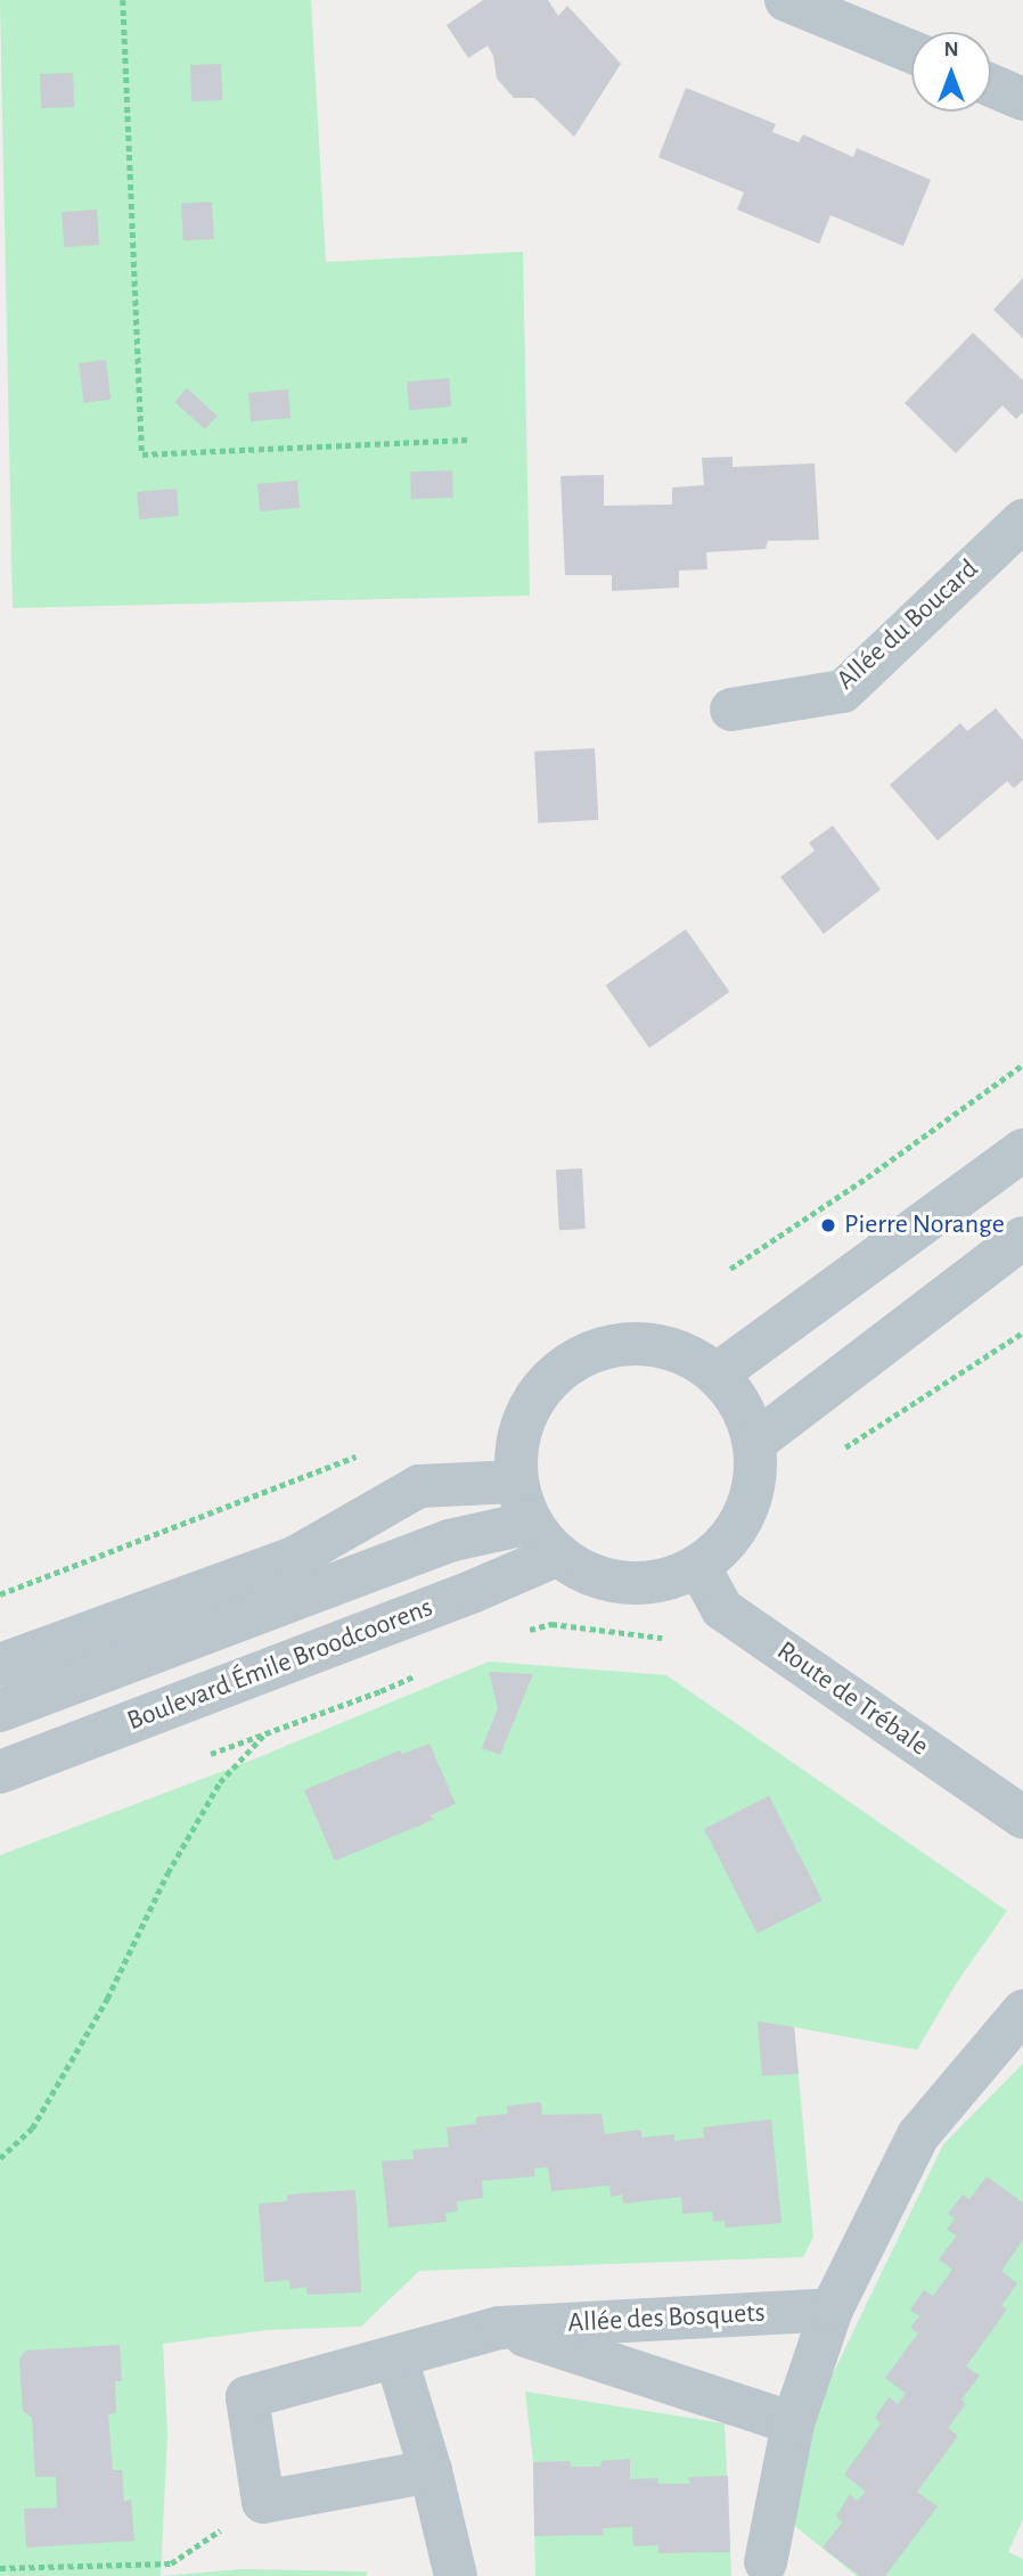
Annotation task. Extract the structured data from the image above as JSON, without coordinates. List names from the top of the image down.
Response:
{
  "streets": {
    "street": [
      "Allée du Boucard",
      "Boulevard Émile Broodcoorens",
      "Route de Trébale",
      "Allée des Bosquets"
    ]
  },
  "crossings": [
    ["Boulevard Émile Broodcoorens", "Route de Trébale"]
  ],
  "places": ["Pierre Norange"],
  "north": "top"
}
